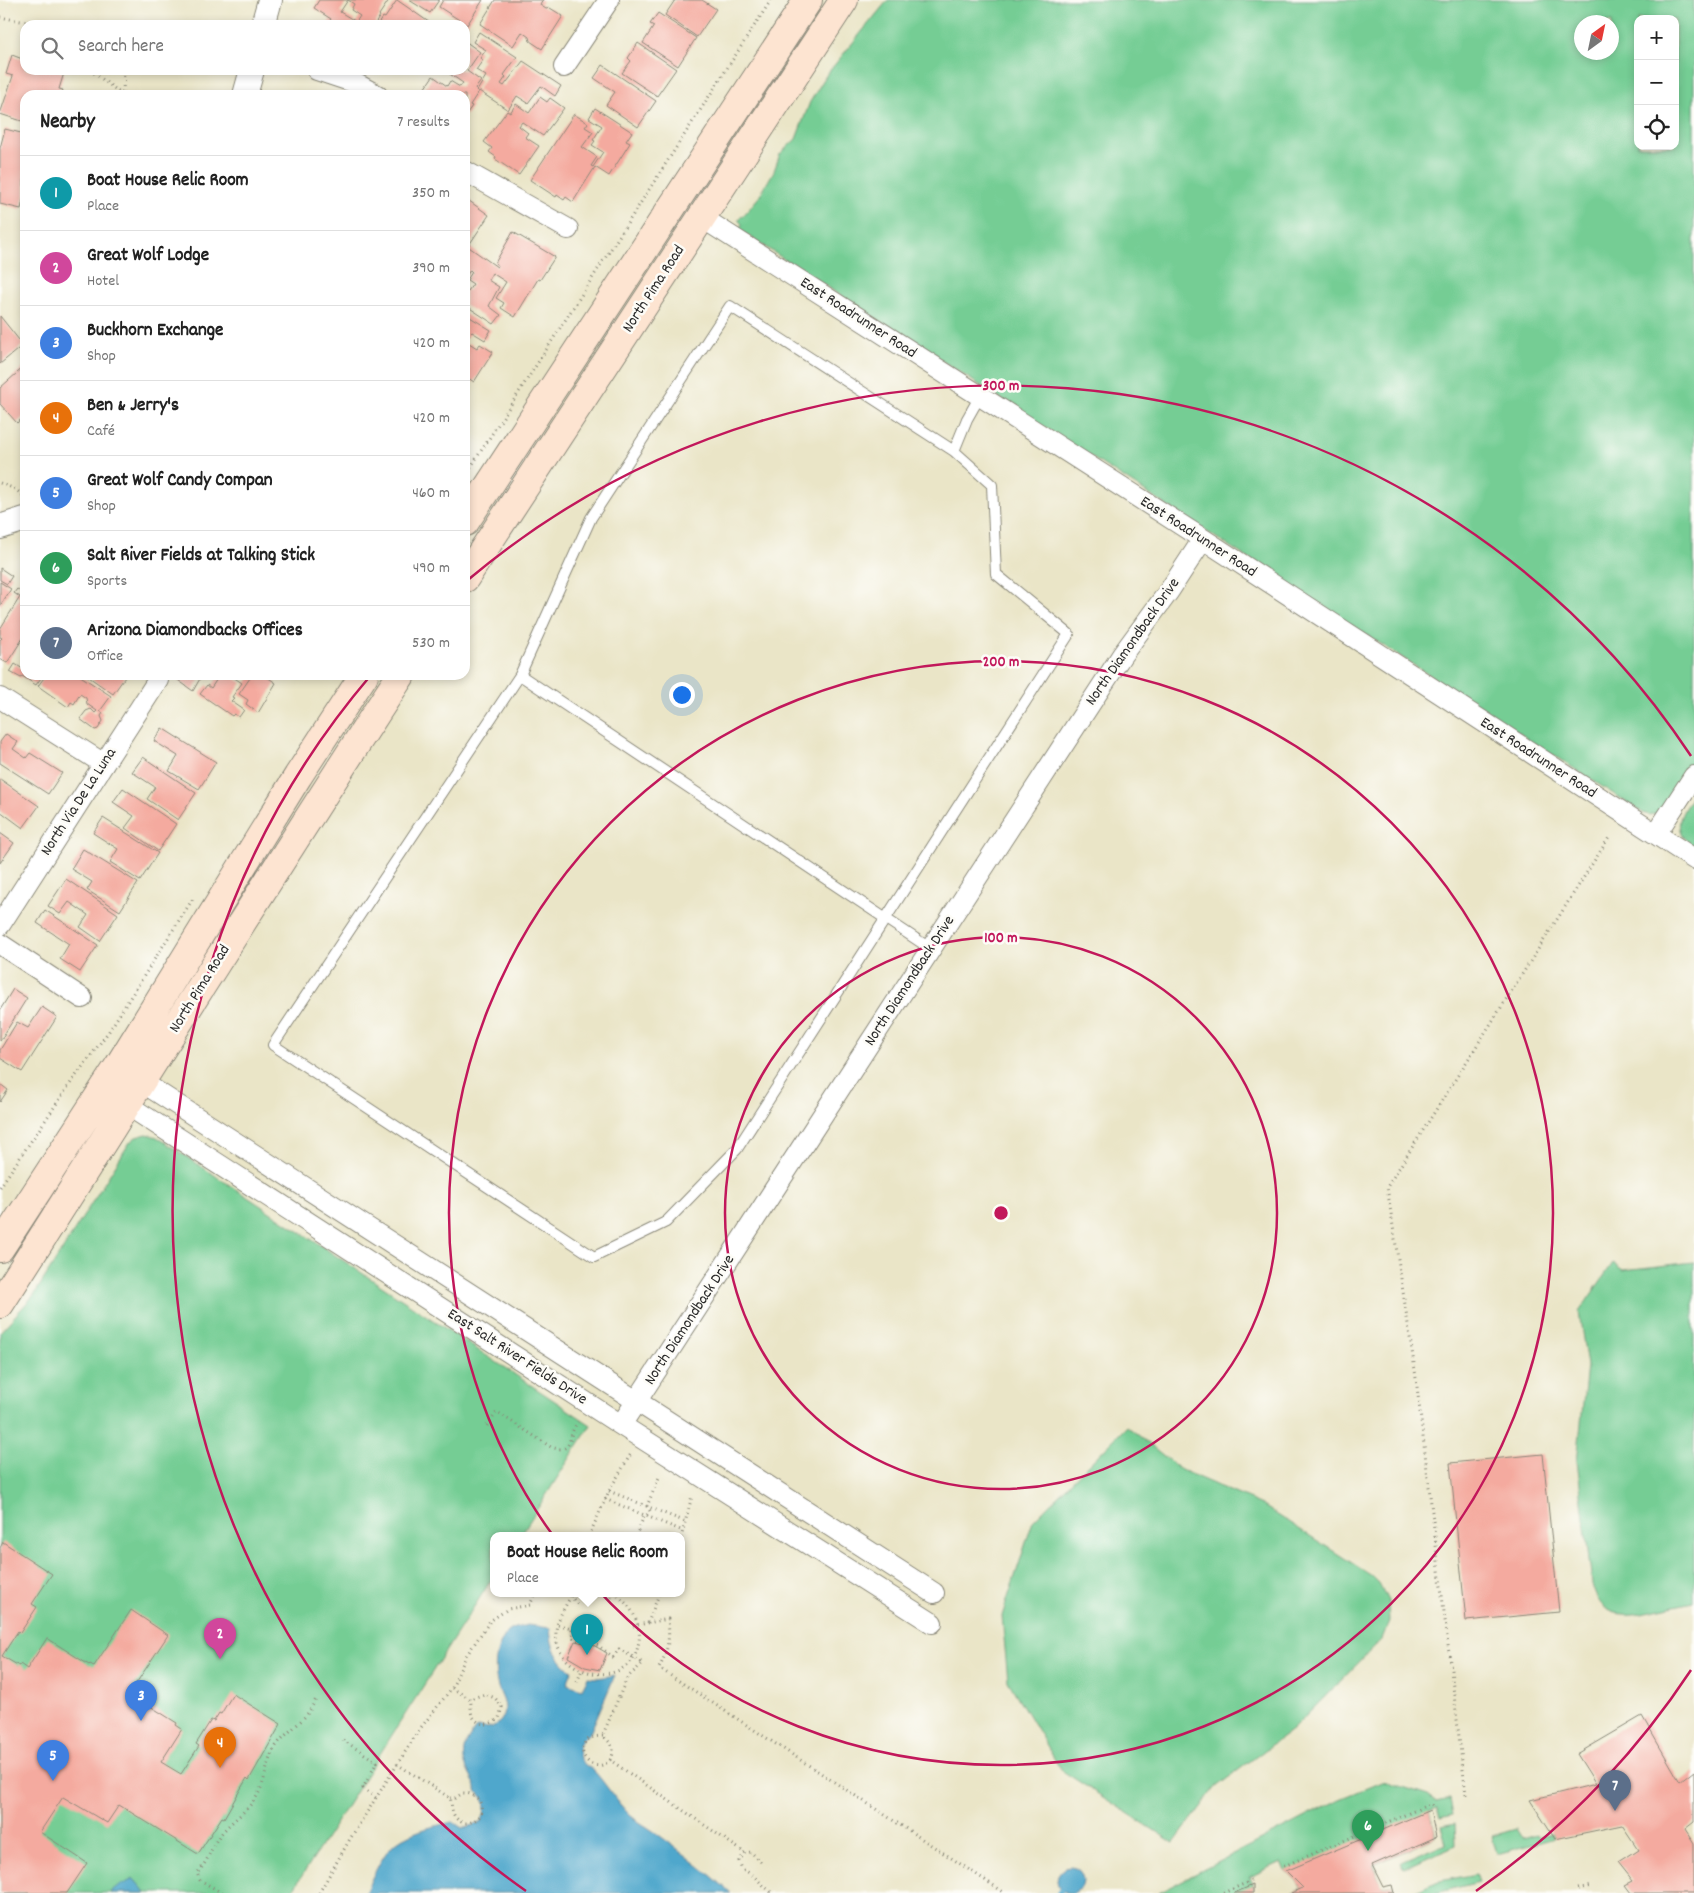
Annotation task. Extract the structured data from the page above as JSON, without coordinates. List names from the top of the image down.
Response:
{
  "streets": {
    "main road": ["North Pima Road"],
    "street": [
      "East Roadrunner Road",
      "North Diamondback Drive",
      "North Via De La Luna",
      "East Salt River Fields Drive"
    ]
  },
  "crossings": [
    ["North Pima Road", "East Roadrunner Road"],
    ["North Pima Road", "East Salt River Fields Drive"],
    ["East Roadrunner Road", "North Diamondback Drive"],
    ["North Diamondback Drive", "East Salt River Fields Drive"]
  ],
  "north": "top right",
  "page": {
    "map_buttons": ["+", "−"],
    "search": "Search here",
    "heading": ["Nearby", "7 results"],
    "list": [
      {
        "mark": "1",
        "name": "Boat House Relic Room",
        "note": "Place",
        "value": "350 m"
      },
      {
        "mark": "2",
        "name": "Great Wolf Lodge",
        "note": "Hotel",
        "value": "390 m"
      },
      {
        "mark": "3",
        "name": "Buckhorn Exchange",
        "note": "Shop",
        "value": "420 m"
      },
      {
        "mark": "4",
        "name": "Ben & Jerry's",
        "note": "Café",
        "value": "420 m"
      },
      {
        "mark": "5",
        "name": "Great Wolf Candy Compan",
        "note": "Shop",
        "value": "460 m"
      },
      {
        "mark": "6",
        "name": "Salt River Fields at Talking Stick",
        "note": "Sports",
        "value": "490 m"
      },
      {
        "mark": "7",
        "name": "Arizona Diamondbacks Offices",
        "note": "Office",
        "value": "530 m"
      }
    ],
    "popup": ["Boat House Relic Room", "Place"],
    "pins": [
      "1",
      "2",
      "3",
      "4",
      "5",
      "7",
      "6"
    ]
  },
  "rings": ["300 m", "200 m", "100 m"]
}
